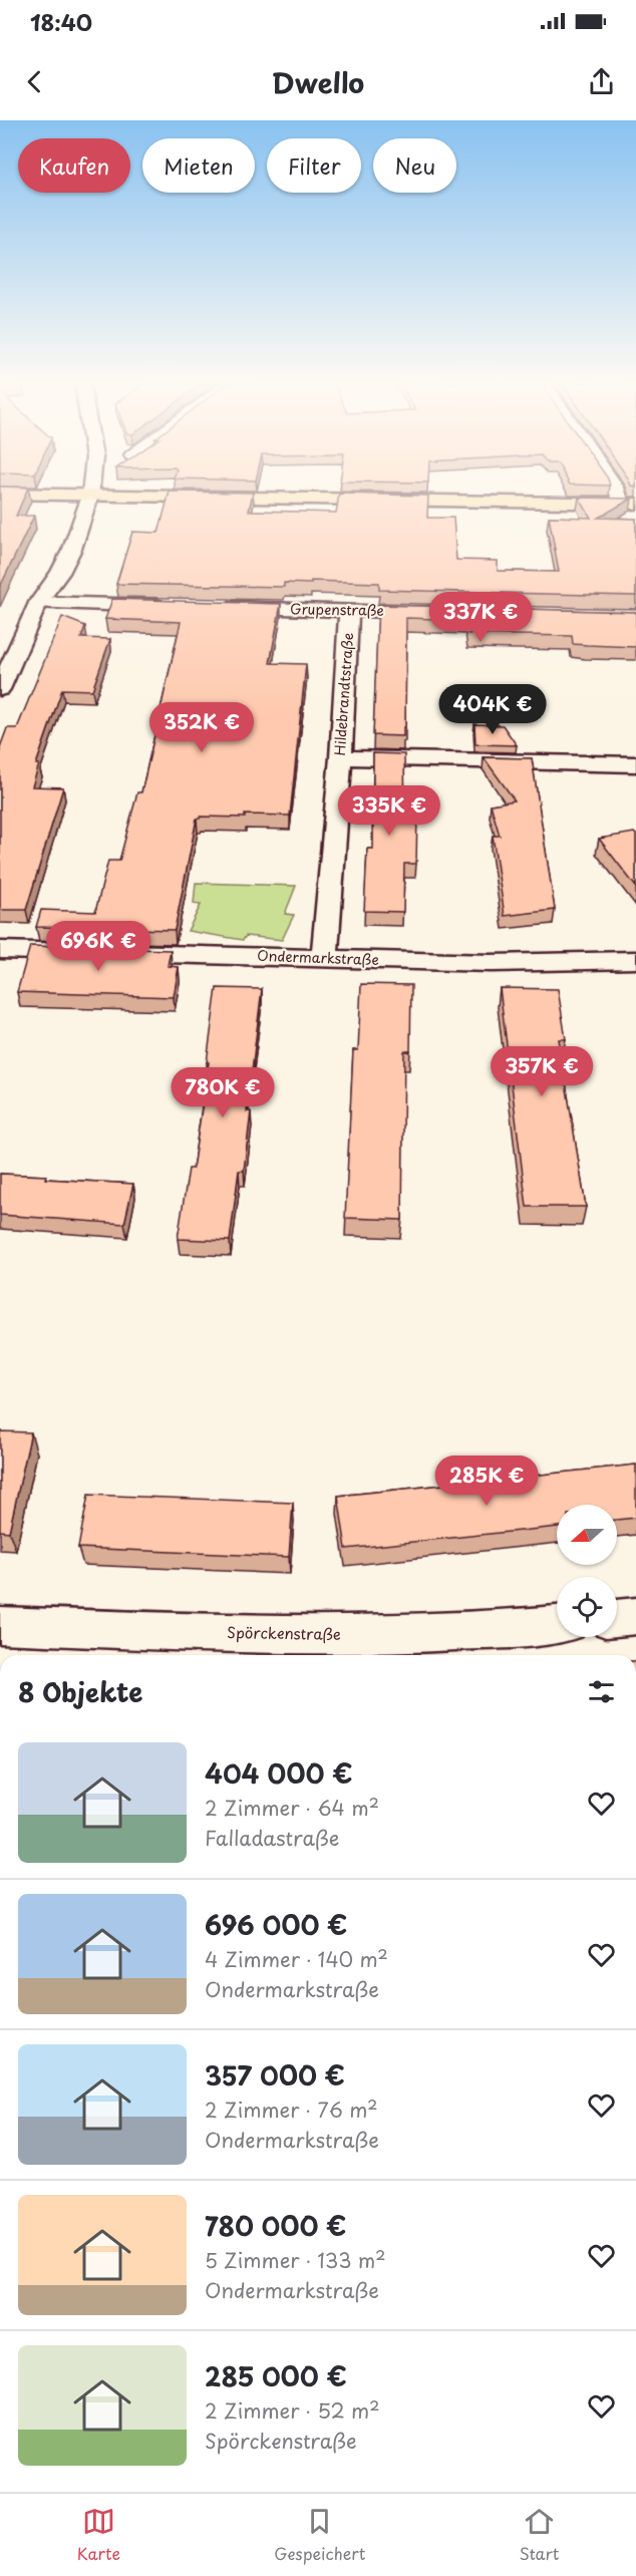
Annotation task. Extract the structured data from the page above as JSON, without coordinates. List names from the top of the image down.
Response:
{
  "streets": {
    "street": [
      "Grupenstraße",
      "Hildebrandtstraße",
      "Ondermarkstraße",
      "Spörckenstraße"
    ]
  },
  "crossings": [
    ["Grupenstraße", "Hildebrandtstraße"],
    ["Hildebrandtstraße", "Ondermarkstraße"]
  ],
  "north": "left",
  "page": {
    "status": "18:40",
    "header": "Dwello",
    "chip": [
      "Kaufen",
      "Mieten",
      "Filter",
      "Neu"
    ],
    "price": [
      "337K €",
      "404K €",
      "352K €",
      "335K €",
      "696K €",
      "357K €",
      "780K €",
      "285K €"
    ],
    "heading": "8 Objekte",
    "list": [
      {
        "name": "404 000 €",
        "note": "2 Zimmer · 64 m² · Falladastraße"
      },
      {
        "name": "696 000 €",
        "note": "4 Zimmer · 140 m² · Ondermarkstraße"
      },
      {
        "name": "357 000 €",
        "note": "2 Zimmer · 76 m² · Ondermarkstraße"
      },
      {
        "name": "780 000 €",
        "note": "5 Zimmer · 133 m² · Ondermarkstraße"
      },
      {
        "name": "285 000 €",
        "note": "2 Zimmer · 52 m² · Spörckenstraße"
      }
    ],
    "tabs": ["Karte", "Gespeichert", "Start"]
  }
}
